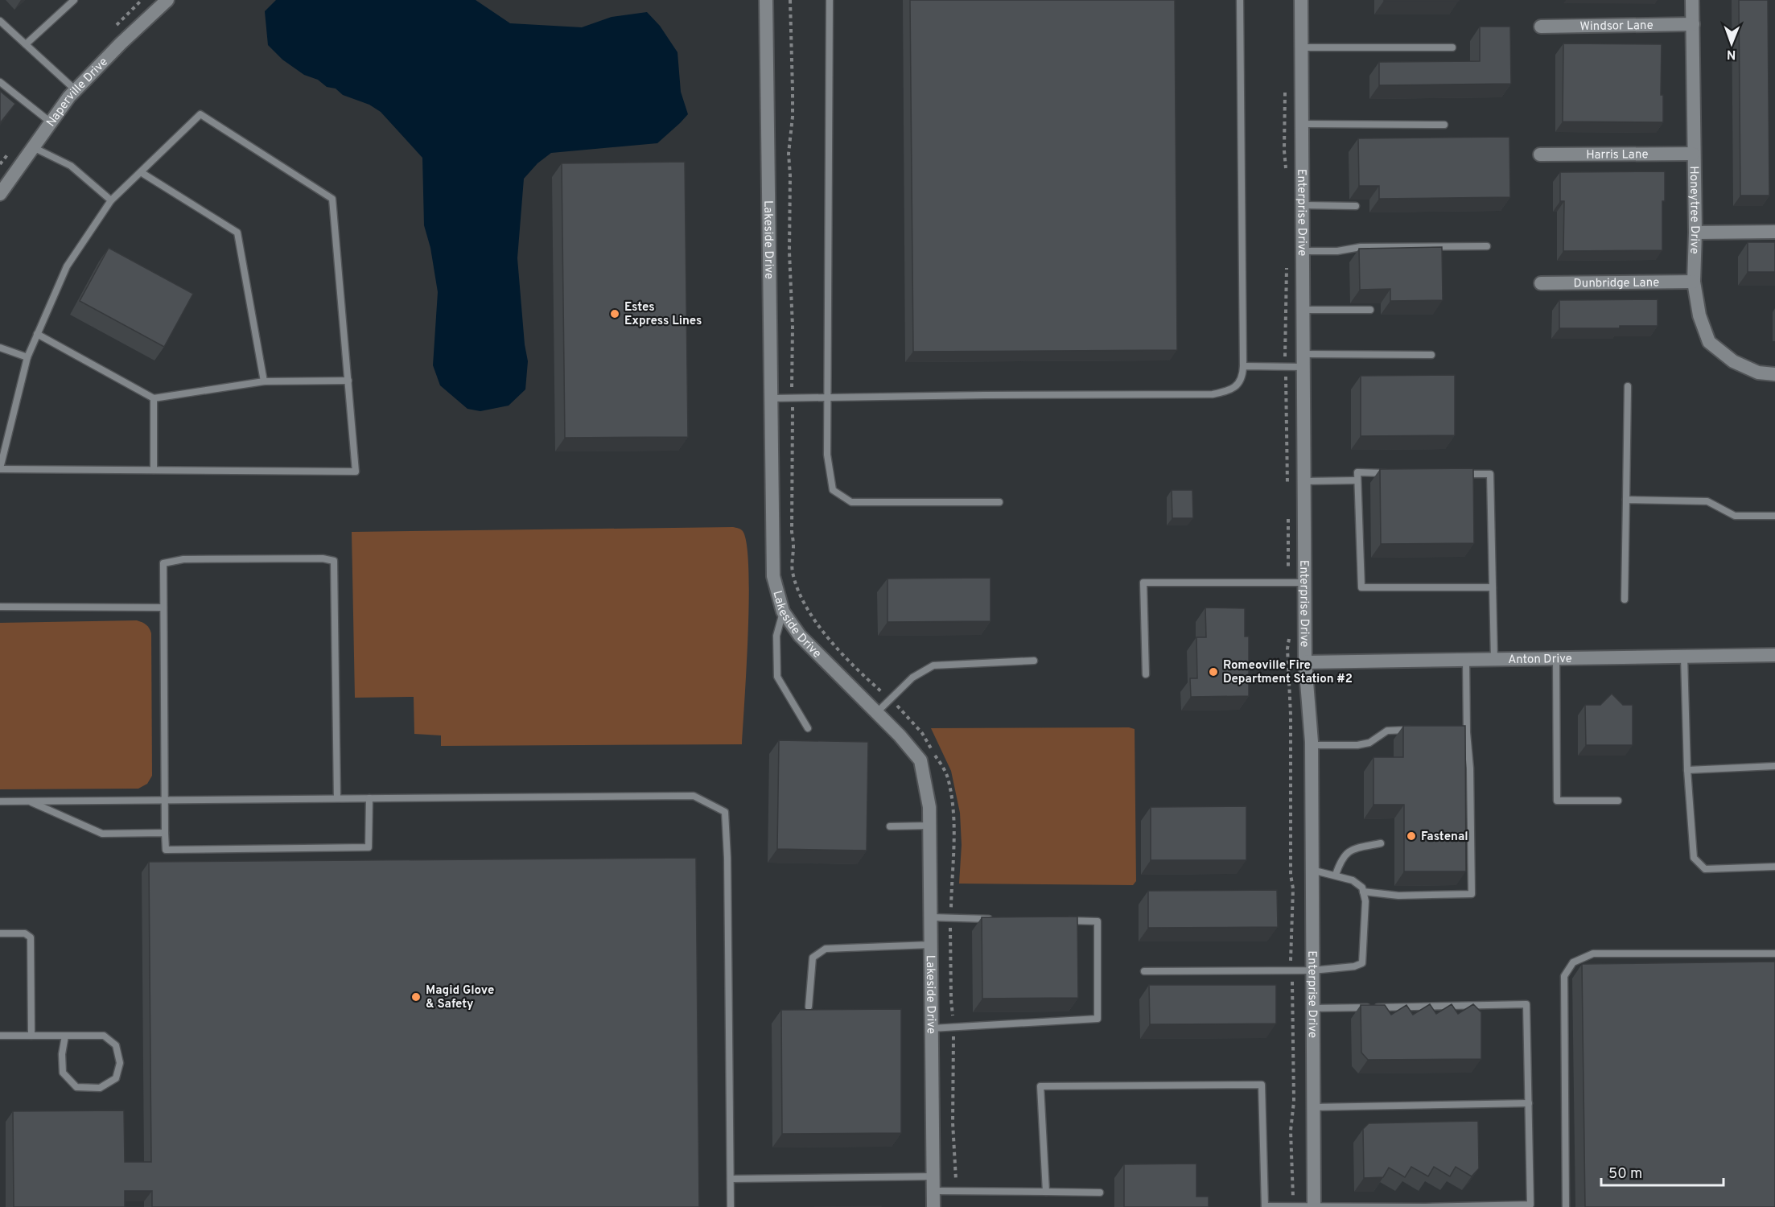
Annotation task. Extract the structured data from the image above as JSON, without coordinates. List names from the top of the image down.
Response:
{
  "streets": {
    "street": [
      "Windsor Lane",
      "Naperville Drive",
      "Harris Lane",
      "Honeytree Drive",
      "Enterprise Drive",
      "Lakeside Drive",
      "Dunbridge Lane",
      "Anton Drive"
    ]
  },
  "crossings": [
    ["Windsor Lane", "Honeytree Drive"],
    ["Harris Lane", "Honeytree Drive"],
    ["Honeytree Drive", "Dunbridge Lane"],
    ["Enterprise Drive", "Anton Drive"]
  ],
  "places": [
    "Estes Express Lines",
    "Romeoville Fire Department Station #2",
    "Fastenal",
    "Magid Glove & Safety"
  ],
  "scale_bar": "50 m",
  "north": "bottom"
}
